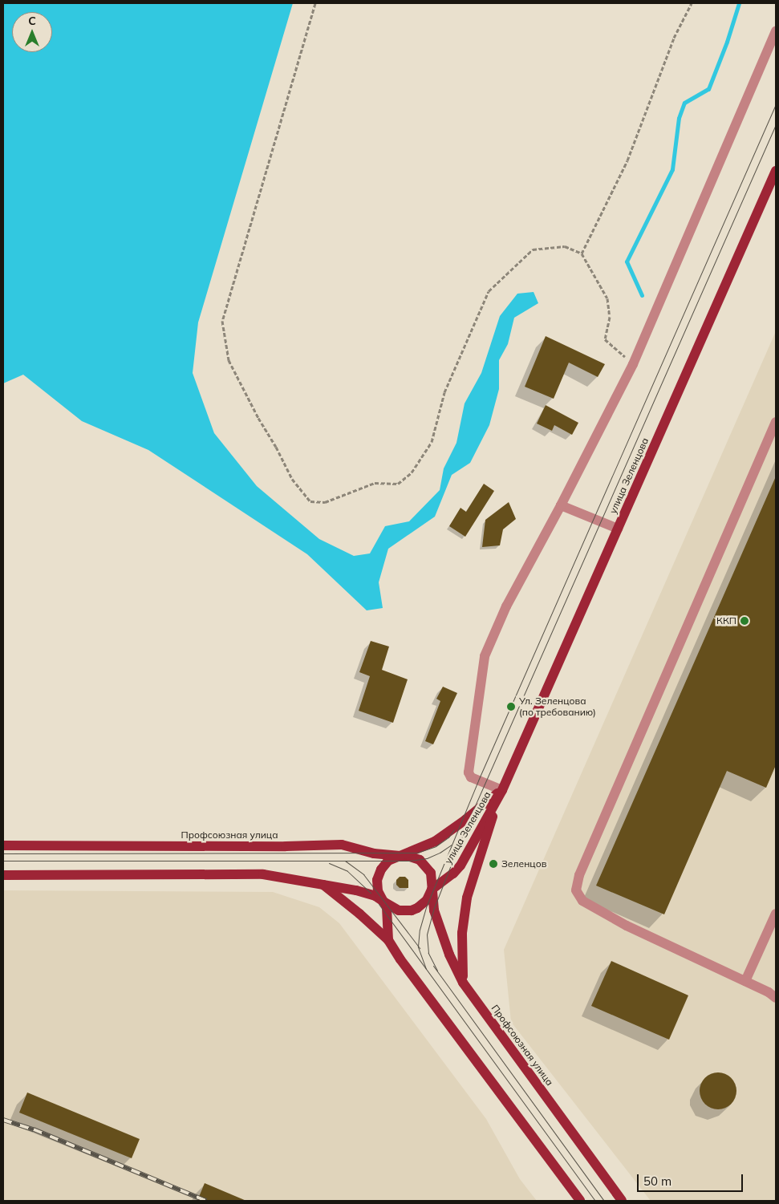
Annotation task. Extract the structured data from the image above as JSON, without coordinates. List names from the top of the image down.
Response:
{
  "streets": {
    "main road": ["улица Зеленцова", "Профсоюзная улица"]
  },
  "crossings": [
    ["улица Зеленцова", "Профсоюзная улица"]
  ],
  "places": ["ККП", "Ул. Зеленцова (по требованию)", "Зеленцов"],
  "scale_bar": "50 m",
  "north": "top"
}
